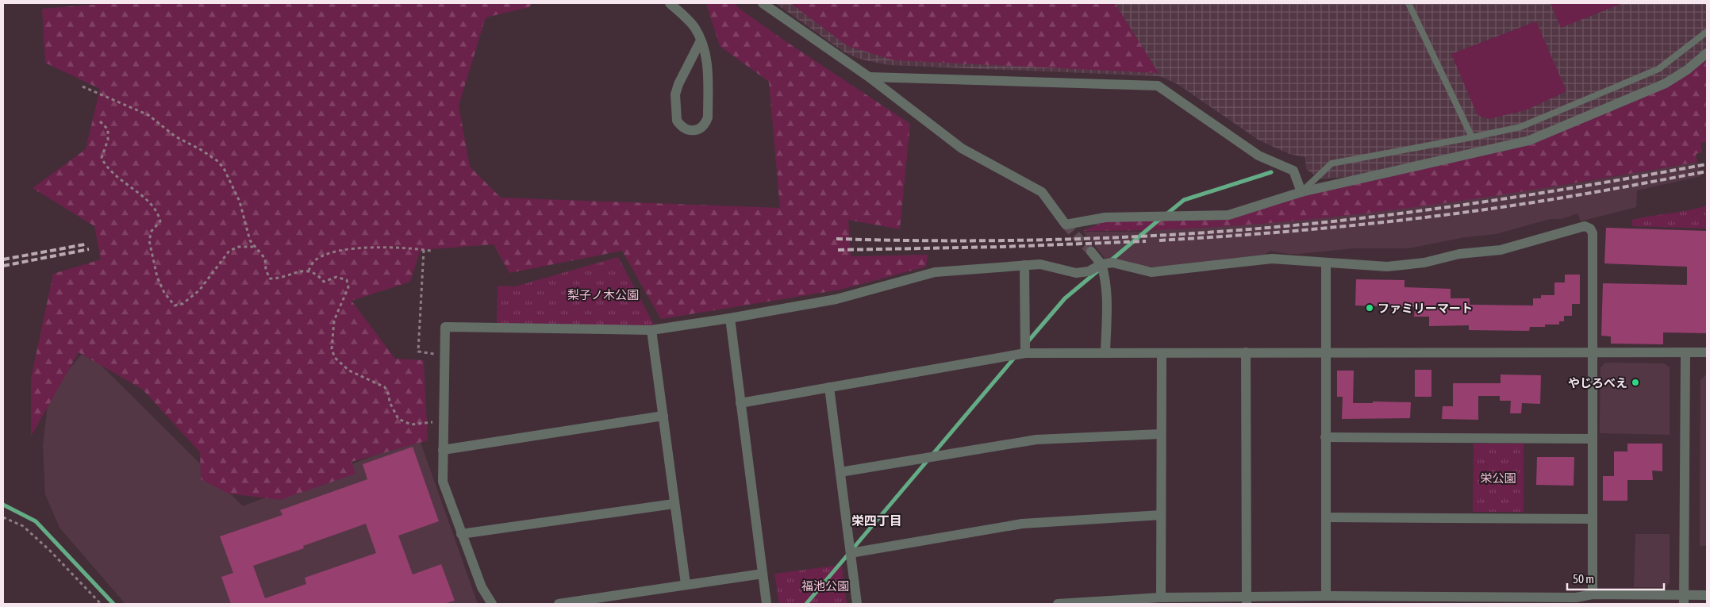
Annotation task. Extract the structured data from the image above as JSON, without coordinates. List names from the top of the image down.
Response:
{
  "districts": ["栄四丁目"],
  "parks": ["梨子ノ木公園", "栄公園", "福池公園"],
  "places": ["ファミリーマート", "やじろべえ"],
  "scale_bar": "50 m"
}
